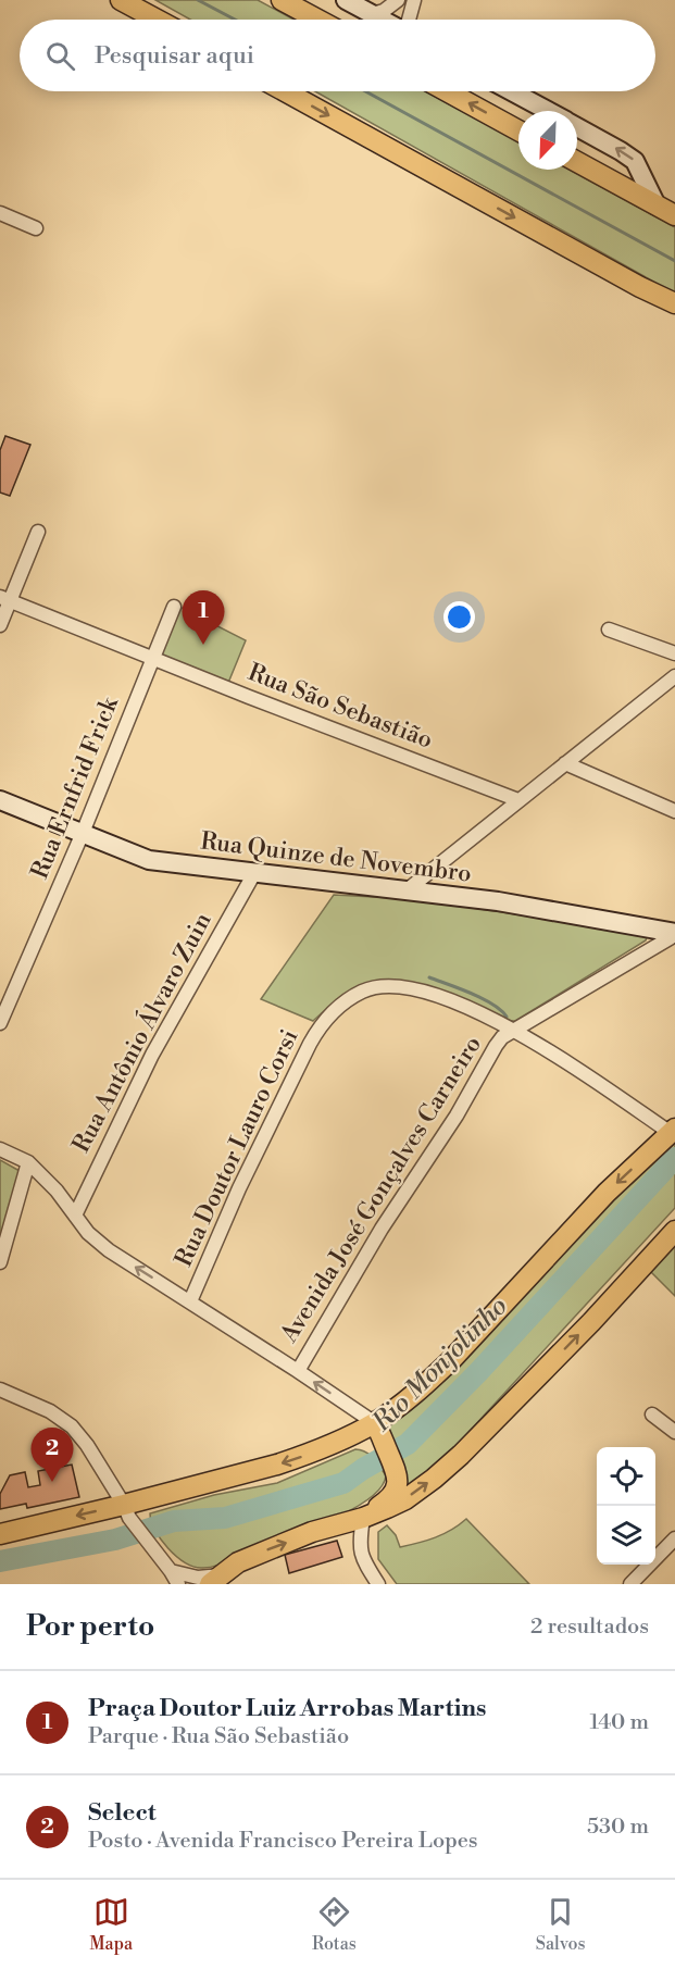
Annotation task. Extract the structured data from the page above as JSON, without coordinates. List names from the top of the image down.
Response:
{
  "streets": {
    "main road": ["Rua Quinze de Novembro"],
    "street": [
      "Rua São Sebastião",
      "Rua Ernfrid Frick",
      "Rua Antônio Álvaro Zuin",
      "Rua Doutor Lauro Corsi",
      "Avenida José Gonçalves Carneiro"
    ]
  },
  "crossings": [
    ["Rua São Sebastião", "Rua Ernfrid Frick"],
    ["Rua Ernfrid Frick", "Rua Quinze de Novembro"],
    ["Rua Quinze de Novembro", "Rua Antônio Álvaro Zuin"],
    ["Rua Quinze de Novembro", "Avenida José Gonçalves Carneiro"],
    ["Rua Doutor Lauro Corsi", "Avenida José Gonçalves Carneiro"]
  ],
  "water": ["Rio Monjolinho"],
  "north": "bottom left",
  "page": {
    "search": "Pesquisar aqui",
    "pins": ["1", "2"],
    "heading": ["Por perto", "2 resultados"],
    "list": [
      {
        "mark": "1",
        "name": "Praça Doutor Luiz Arrobas Martins",
        "note": "Parque · Rua São Sebastião",
        "value": "140 m"
      },
      {
        "mark": "2",
        "name": "Select",
        "note": "Posto · Avenida Francisco Pereira Lopes",
        "value": "530 m"
      }
    ],
    "nav": ["Mapa", "Rotas", "Salvos"]
  }
}
